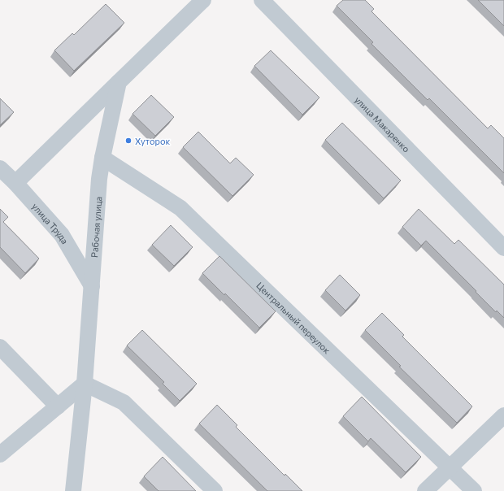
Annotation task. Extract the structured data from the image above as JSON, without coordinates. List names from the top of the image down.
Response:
{
  "streets": {
    "street": [
      "улица Макаренко",
      "улица Труда",
      "Рабочая улица",
      "Центральный переулок"
    ]
  },
  "crossings": [
    ["улица Труда", "Рабочая улица"],
    ["Рабочая улица", "Центральный переулок"]
  ],
  "places": ["Хуторок"]
}
